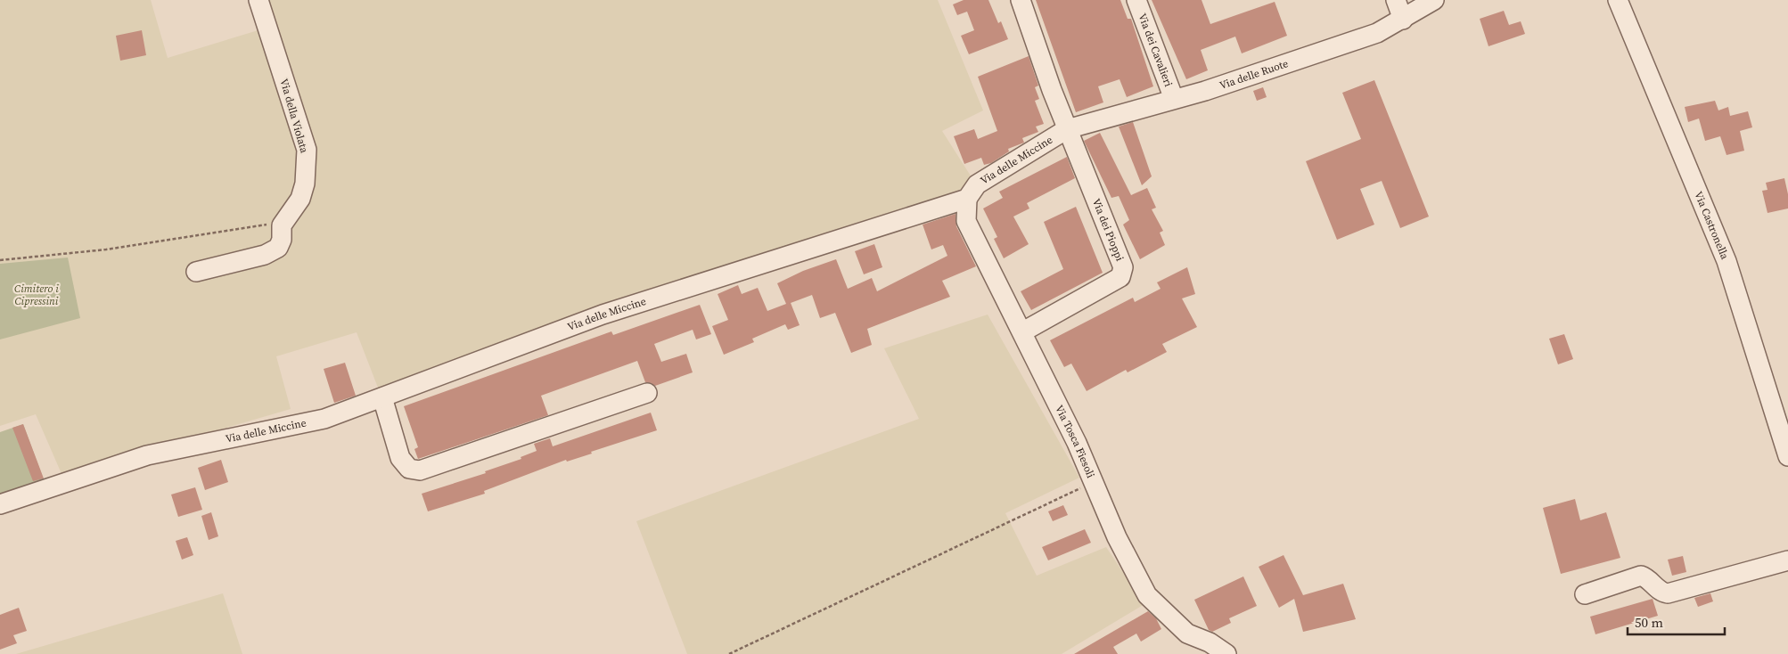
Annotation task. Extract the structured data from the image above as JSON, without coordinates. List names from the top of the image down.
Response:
{
  "streets": {
    "street": [
      "Via dei Cavalieri",
      "Via delle Ruote",
      "Via della Violata",
      "Via delle Miccine",
      "Via Castronella",
      "Via dei Pioppi",
      "Via Tosca Fiesoli"
    ]
  },
  "crossings": [
    ["Via dei Cavalieri", "Via delle Ruote"],
    ["Via delle Ruote", "Via delle Miccine"],
    ["Via delle Ruote", "Via dei Pioppi"],
    ["Via delle Miccine", "Via dei Pioppi"],
    ["Via delle Miccine", "Via Tosca Fiesoli"],
    ["Via dei Pioppi", "Via Tosca Fiesoli"]
  ],
  "parks": ["Cimitero i Cipressini"],
  "scale_bar": "50 m"
}
